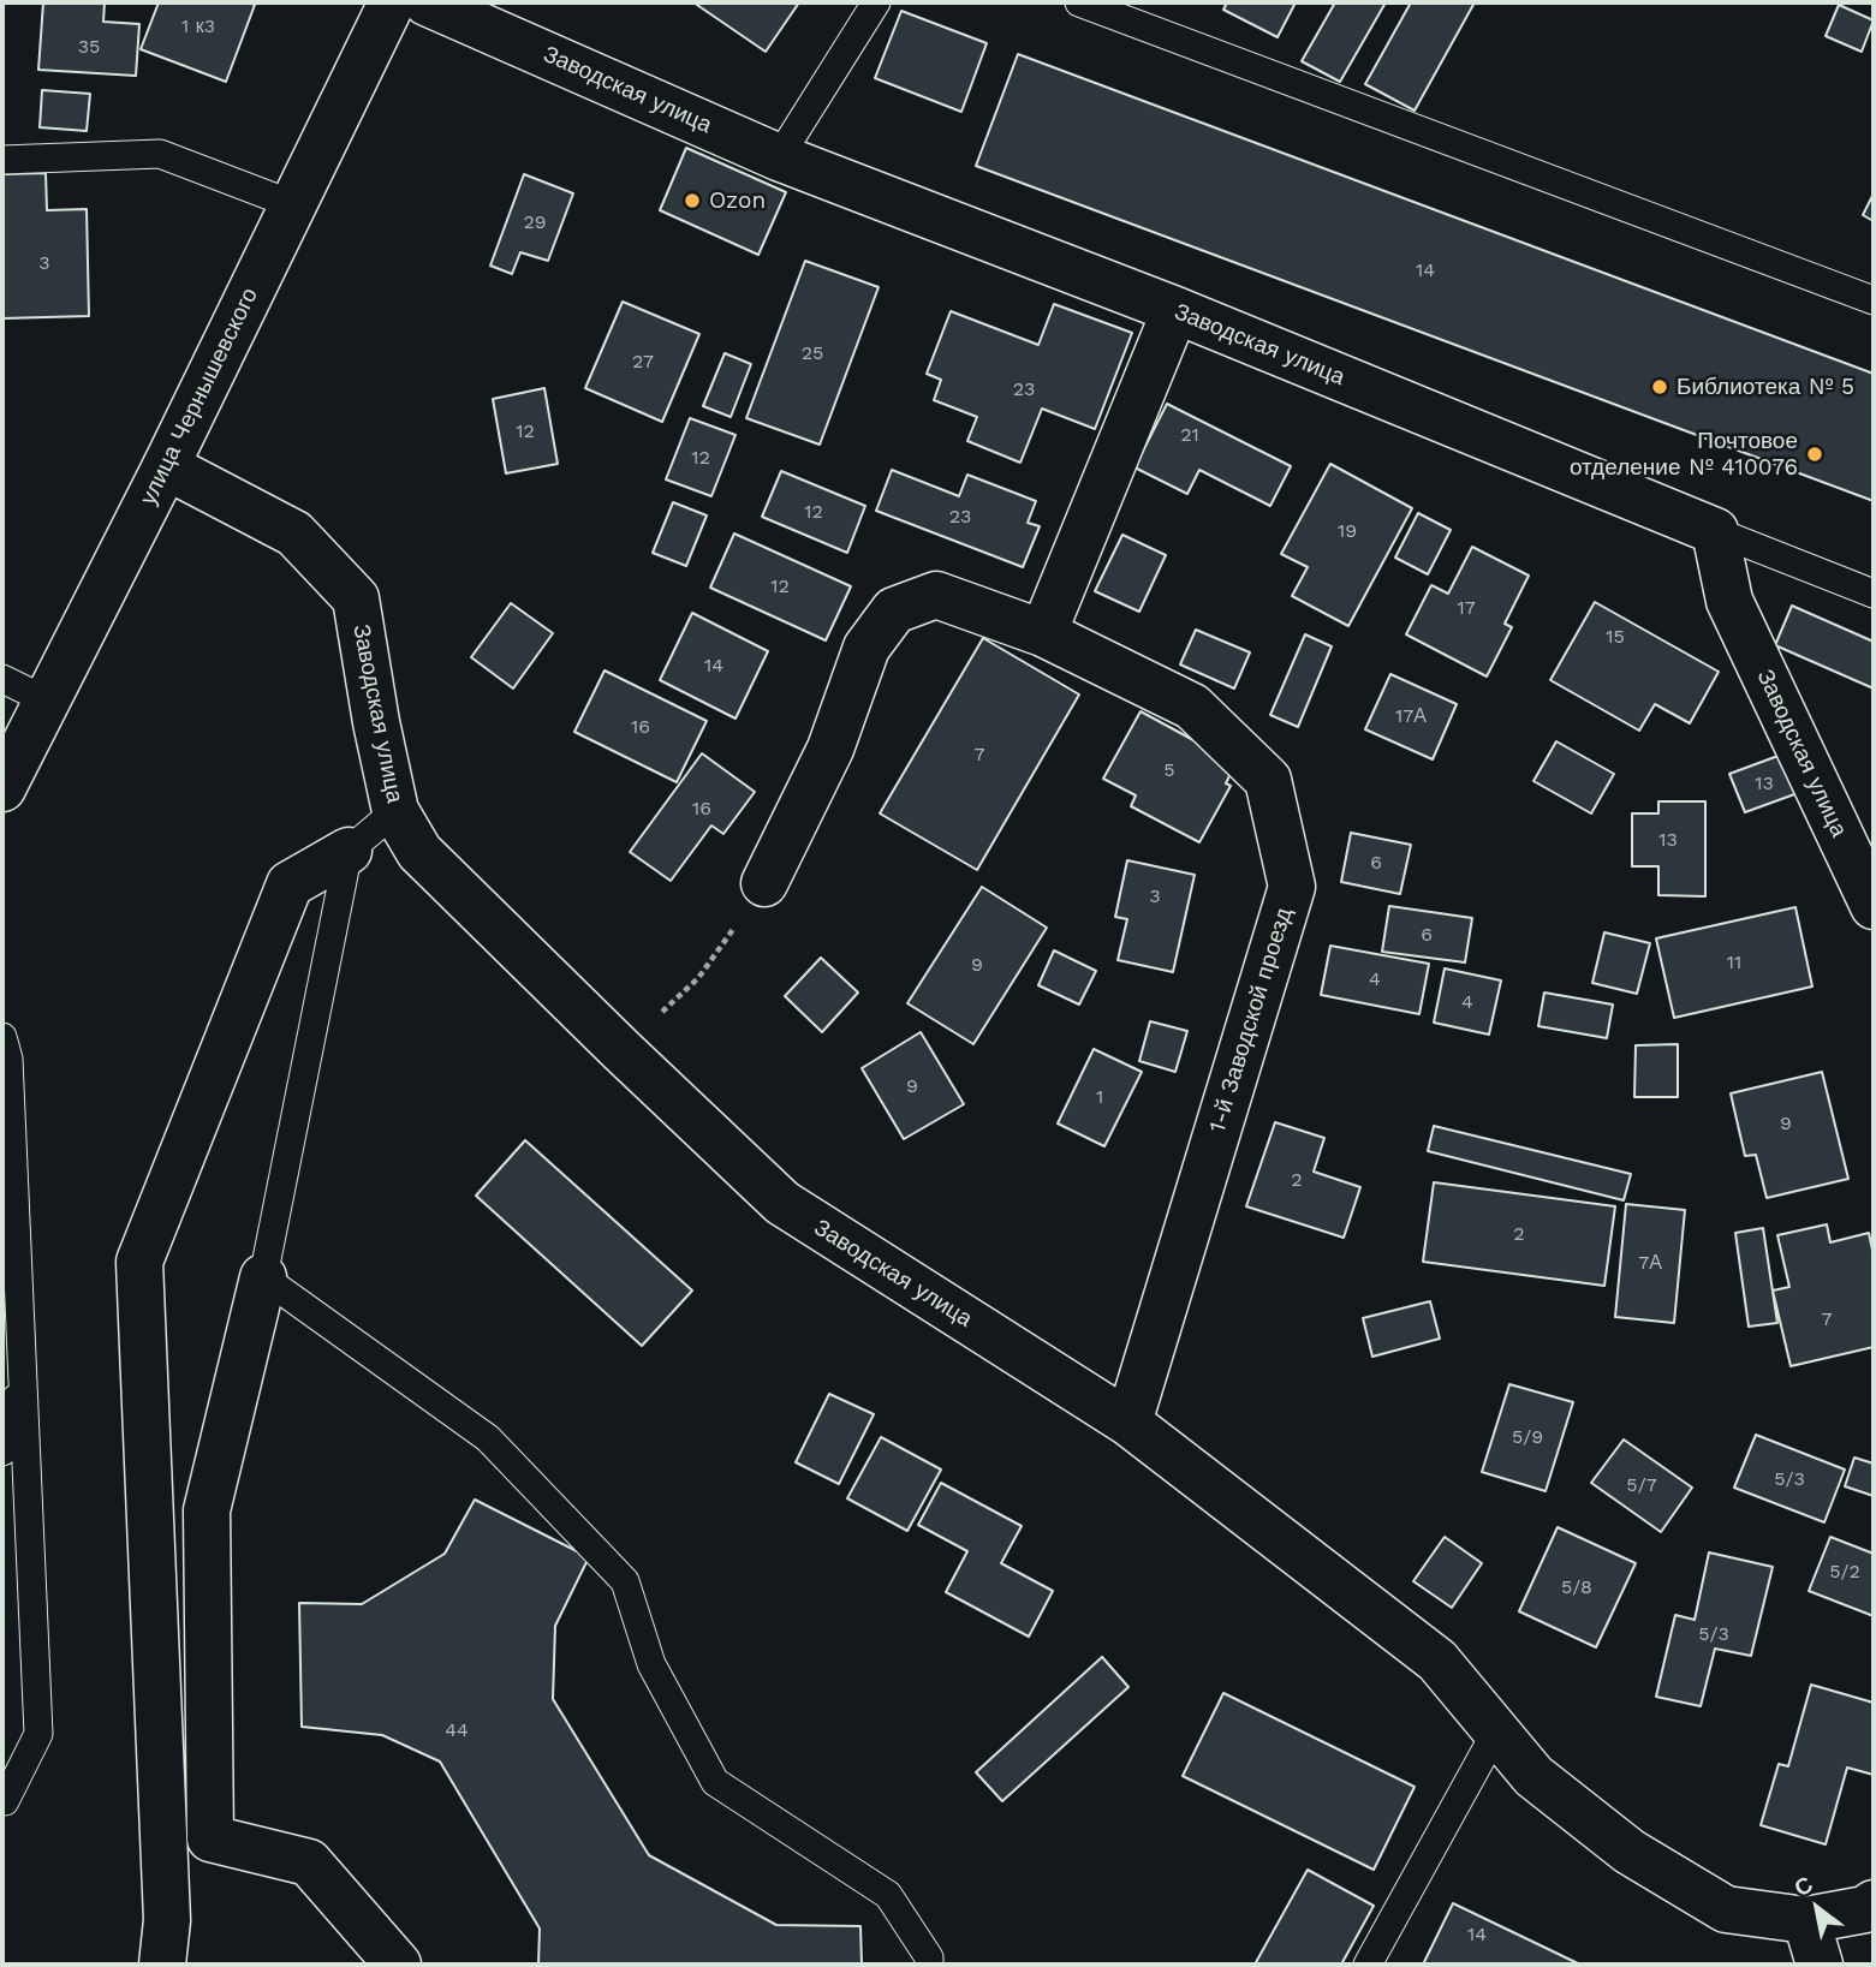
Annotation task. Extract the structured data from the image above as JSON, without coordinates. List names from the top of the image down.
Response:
{
  "streets": {
    "street": ["Заводская улица", "улица Чернышевского", "1-й Заводской проезд"]
  },
  "crossings": [
    ["Заводская улица", "улица Чернышевского"],
    ["Заводская улица", "1-й Заводской проезд"]
  ],
  "places": ["Ozon", "Библиотека № 5", "Почтовое отделение № 410076"],
  "house_numbers": [
    "1 к3",
    "35",
    "29",
    "3",
    "14",
    "25",
    "27",
    "23",
    "12",
    "21",
    "12",
    "12",
    "23",
    "19",
    "12",
    "17",
    "15",
    "14",
    "17А",
    "16",
    "7",
    "5",
    "13",
    "16",
    "13",
    "6",
    "3",
    "6",
    "11",
    "9",
    "4",
    "4",
    "9",
    "1",
    "9",
    "2",
    "2",
    "7А",
    "7",
    "5/9",
    "5/3",
    "5/7",
    "5/2",
    "5/8",
    "5/3",
    "44",
    "14"
  ],
  "north": "top left"
}
